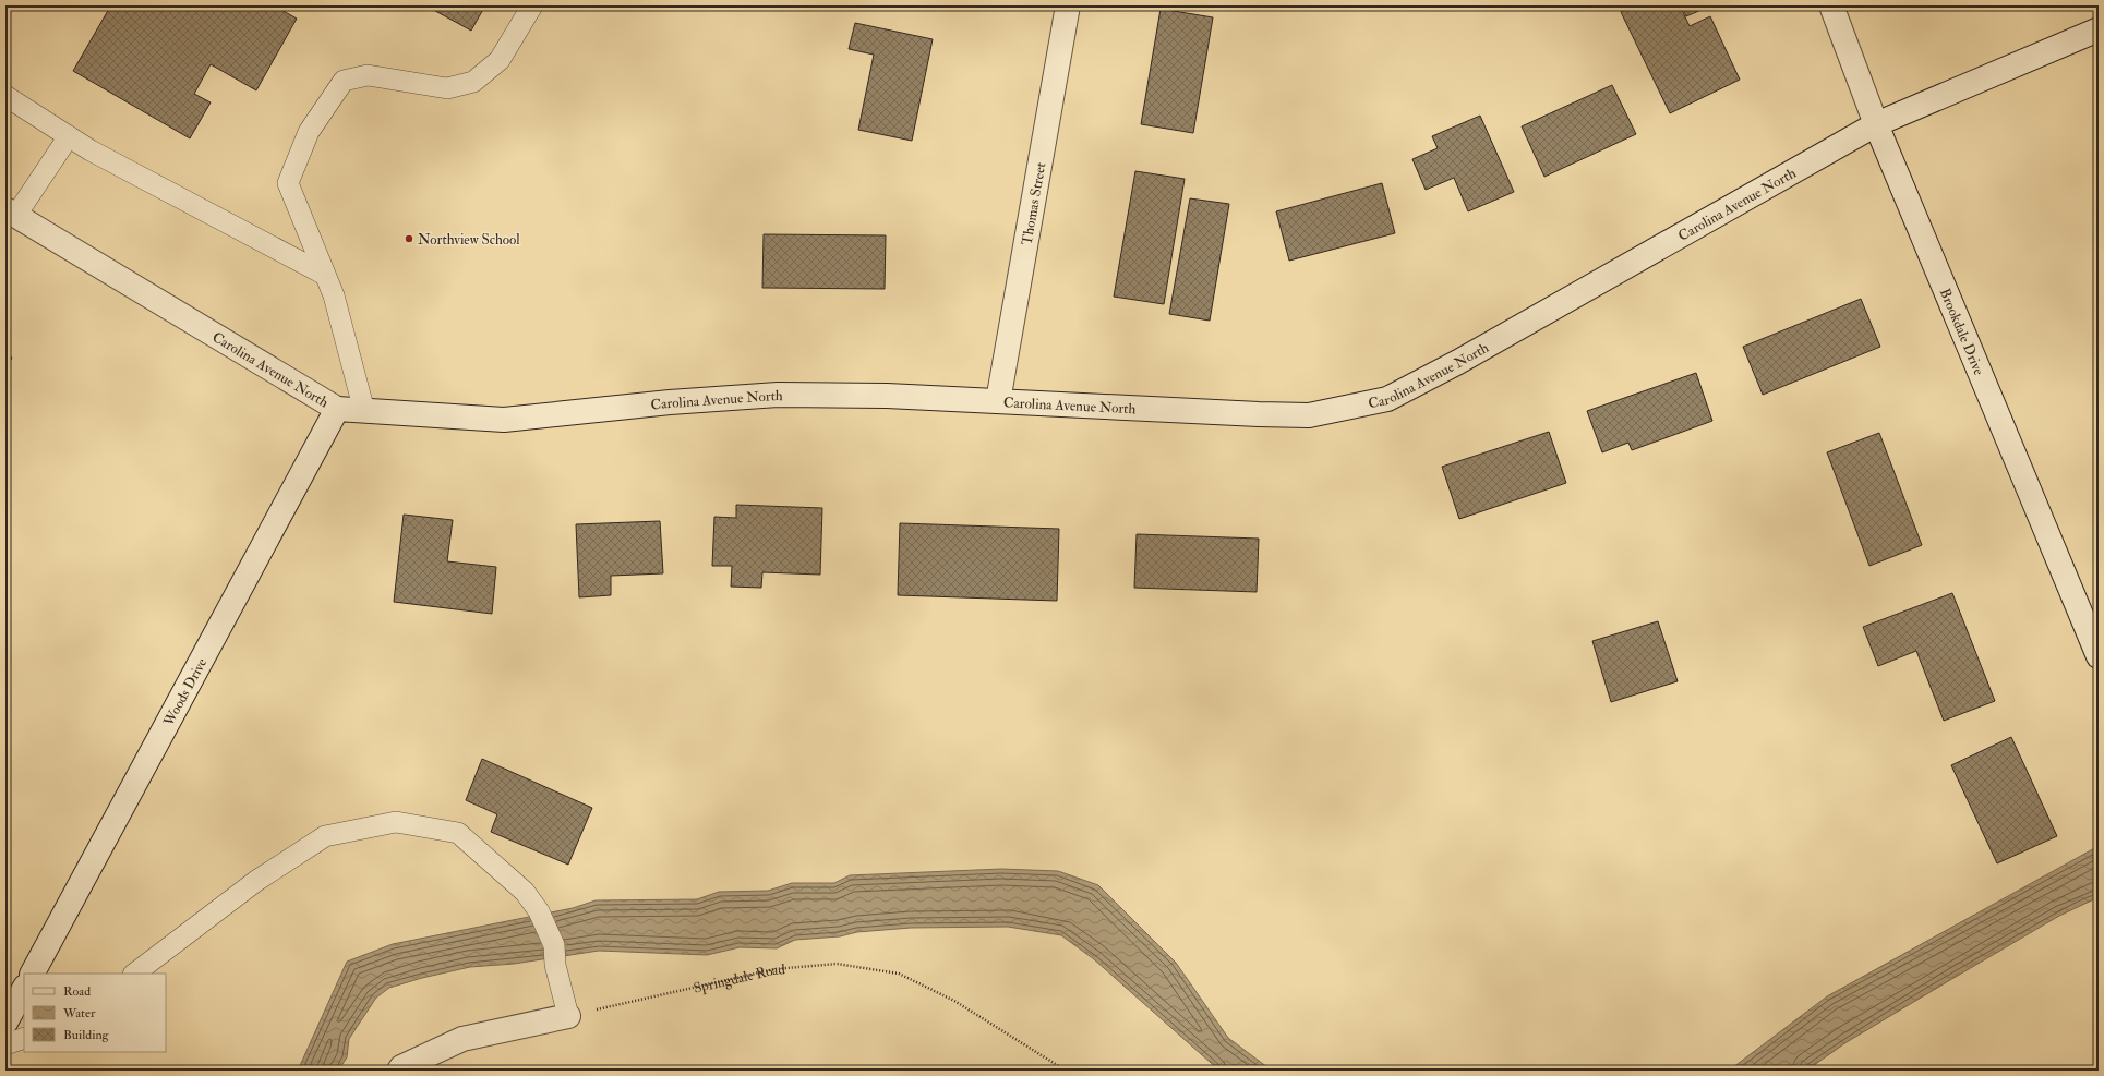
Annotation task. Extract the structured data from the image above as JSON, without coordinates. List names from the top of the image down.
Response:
{
  "streets": {
    "street": [
      "Thomas Street",
      "Carolina Avenue North",
      "Brookdale Drive",
      "Woods Drive"
    ],
    "path": ["Springdale Road"]
  },
  "crossings": [
    ["Thomas Street", "Carolina Avenue North"],
    ["Carolina Avenue North", "Brookdale Drive"],
    ["Carolina Avenue North", "Woods Drive"]
  ],
  "places": ["Northview School"],
  "legend": ["Road", "Water", "Building"]
}
